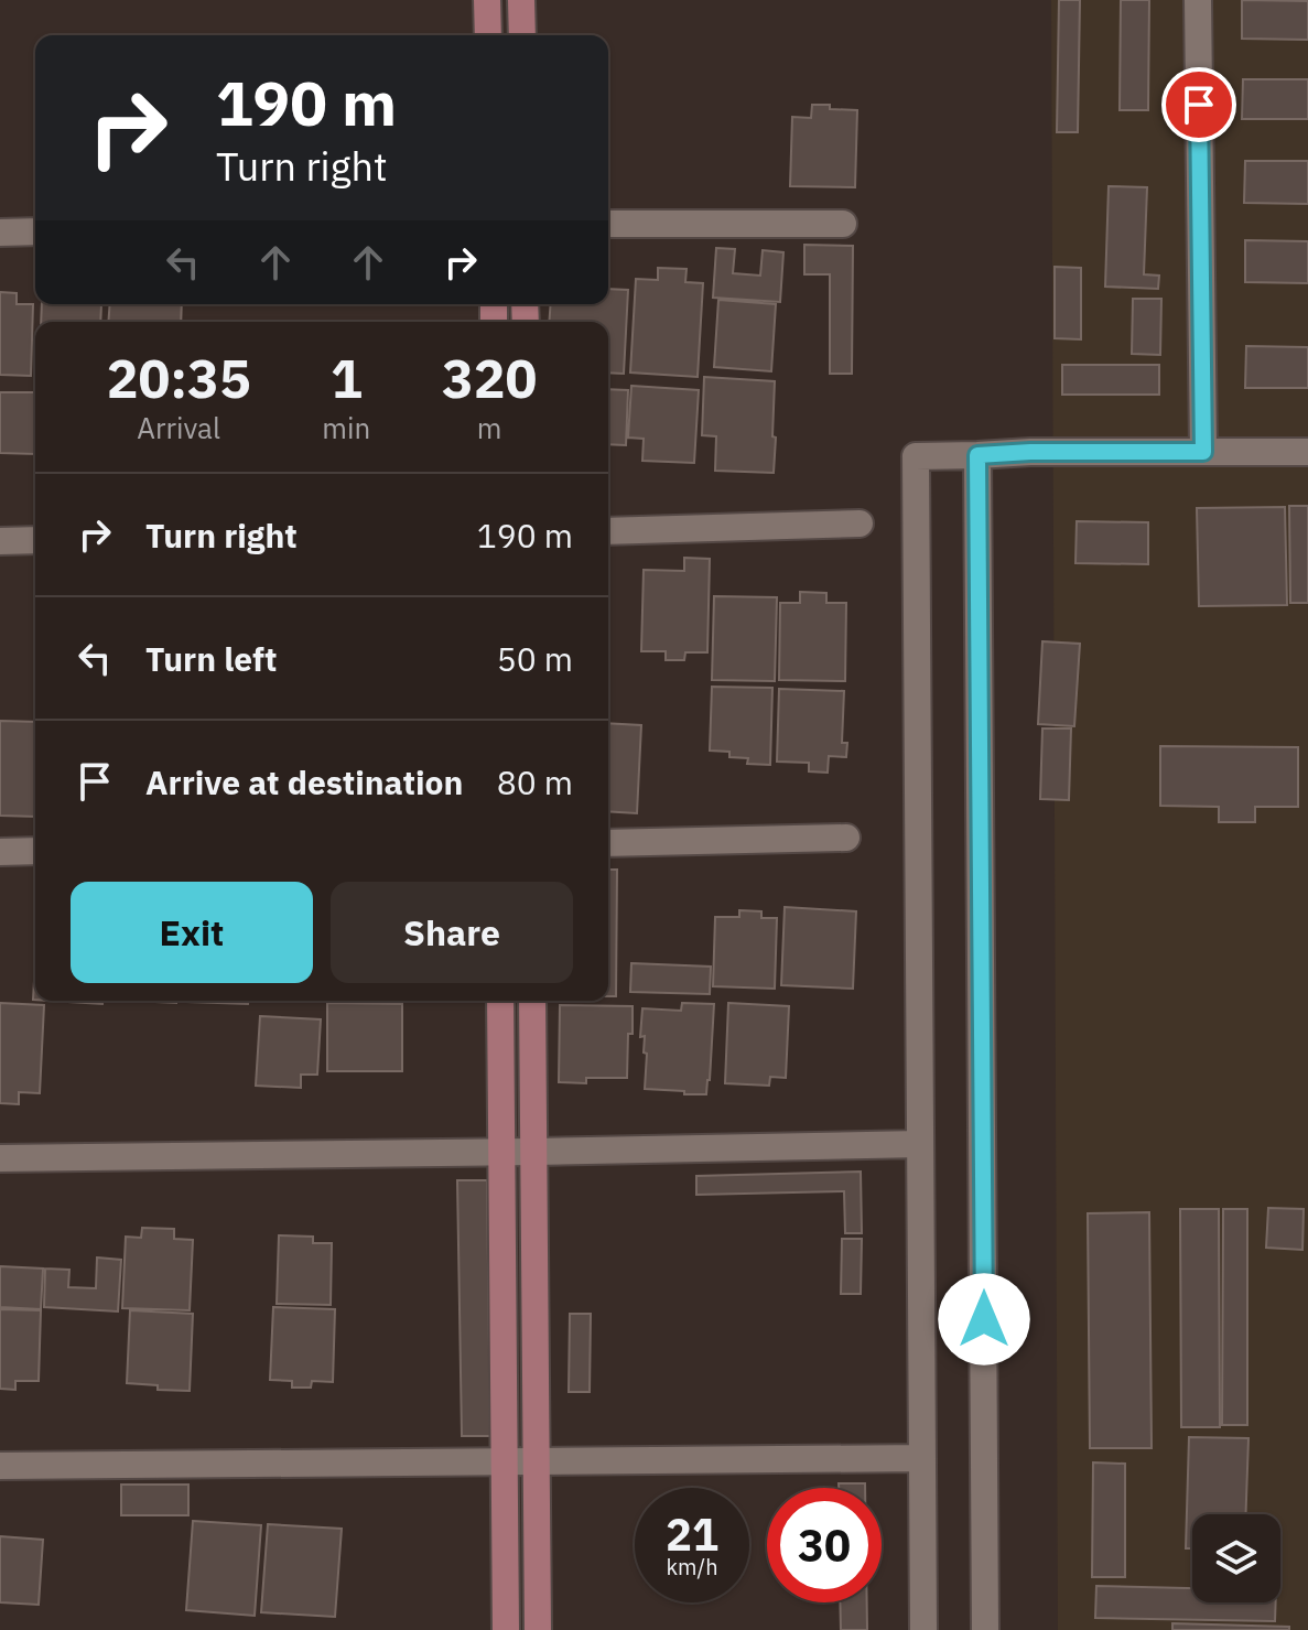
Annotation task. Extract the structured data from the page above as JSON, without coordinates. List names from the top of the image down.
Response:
{
  "page": {
    "turn": ["190 m", "Turn right"],
    "eta": [
      "20:35",
      "Arrival",
      "1",
      "min",
      "320",
      "m"
    ],
    "list": [
      {
        "name": "Turn right",
        "value": "190 m"
      },
      {
        "name": "Turn left",
        "value": "50 m"
      },
      {
        "name": "Arrive at destination",
        "value": "80 m"
      }
    ],
    "buttons": ["Exit", "Share"],
    "speed": "21 km/h",
    "limit": "30"
  }
}
